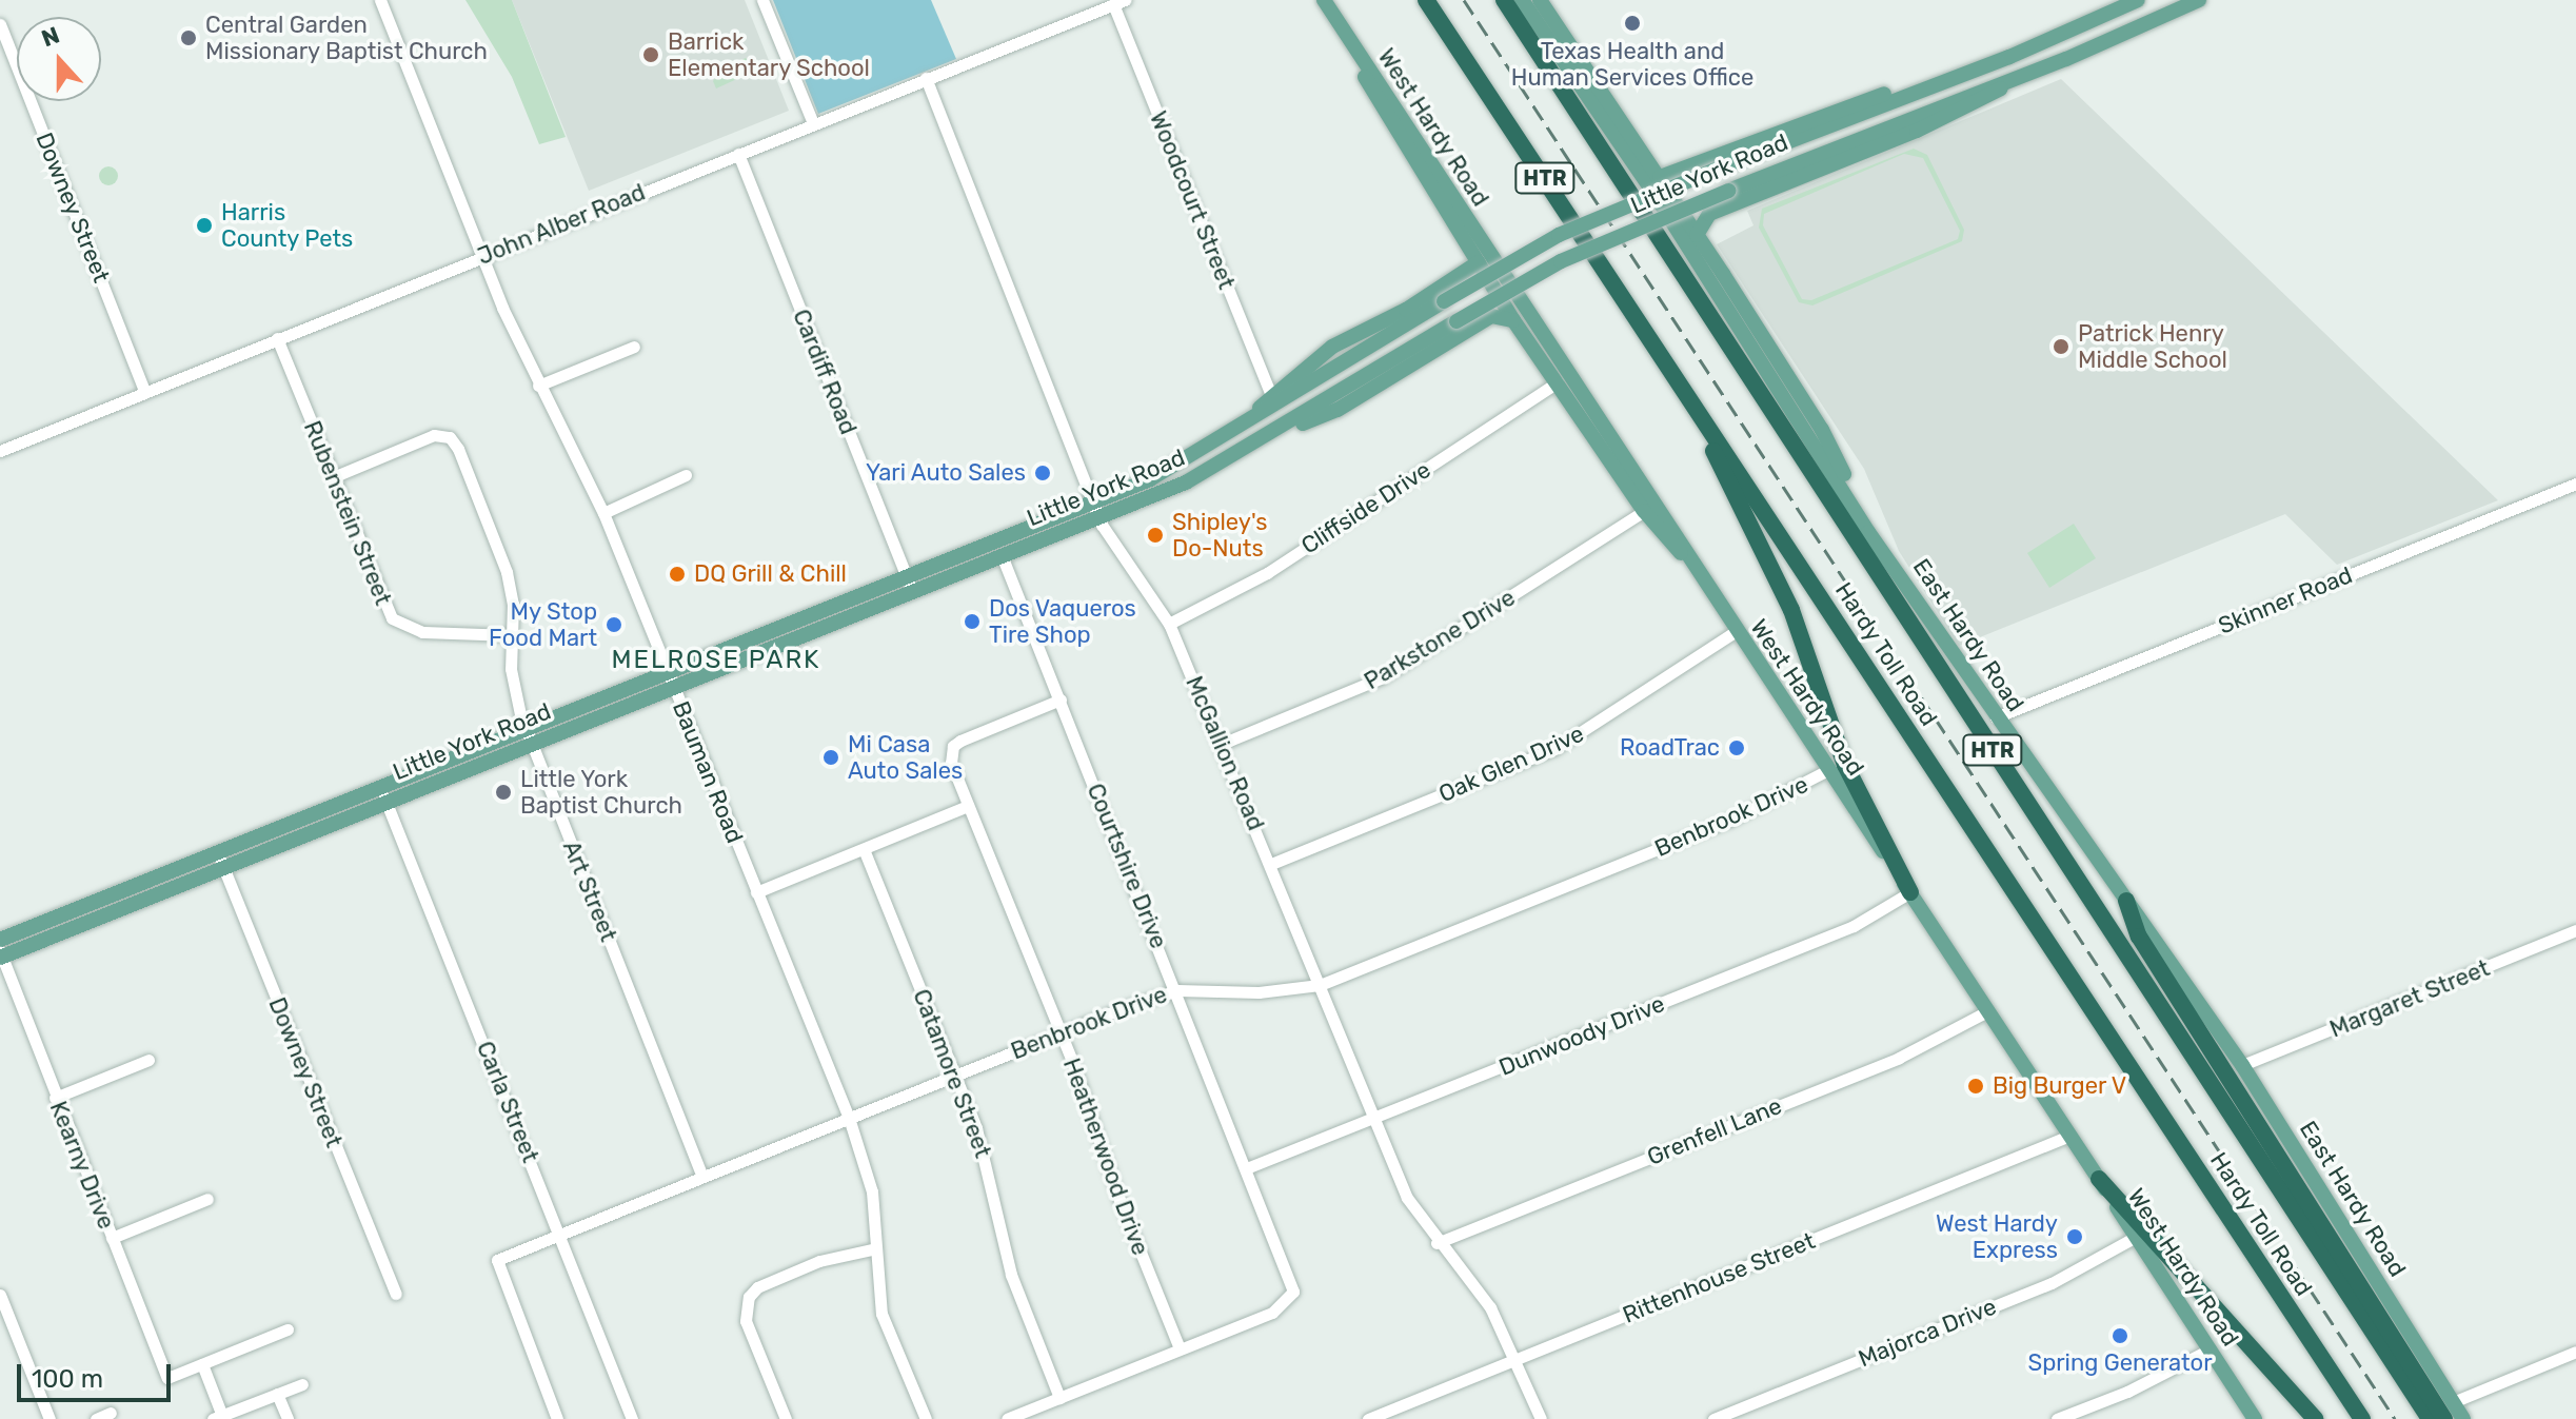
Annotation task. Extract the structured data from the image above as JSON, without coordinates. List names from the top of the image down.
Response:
{
  "streets": {
    "highway": ["HTR", "Hardy Toll Road"],
    "main road": ["West Hardy Road", "Little York Road", "East Hardy Road"],
    "street": [
      "Woodcourt Street",
      "Downey Street",
      "John Alber Road",
      "Cardiff Road",
      "Cliffside Drive",
      "Rubenstein Street",
      "Skinner Road",
      "Parkstone Drive",
      "McGallion Road",
      "Oak Glen Drive",
      "Bauman Road",
      "Benbrook Drive",
      "Courtshire Drive",
      "Art Street",
      "Margaret Street",
      "Dunwoody Drive",
      "Catamore Street",
      "Carla Street",
      "Grenfell Lane",
      "Heatherwood Drive",
      "Kearny Drive",
      "Rittenhouse Street",
      "Majorca Drive"
    ]
  },
  "crossings": [
    ["West Hardy Road", "Little York Road"],
    ["West Hardy Road", "Oak Glen Drive"],
    ["West Hardy Road", "Benbrook Drive"],
    ["West Hardy Road", "Dunwoody Drive"],
    ["West Hardy Road", "Grenfell Lane"],
    ["West Hardy Road", "Rittenhouse Street"],
    ["West Hardy Road", "Majorca Drive"],
    ["Little York Road", "Downey Street"],
    ["Little York Road", "Cardiff Road"],
    ["Little York Road", "East Hardy Road"],
    ["Little York Road", "McGallion Road"],
    ["Little York Road", "Bauman Road"],
    ["Little York Road", "Courtshire Drive"],
    ["Little York Road", "Art Street"],
    ["Little York Road", "Carla Street"],
    ["Little York Road", "Kearny Drive"],
    ["Woodcourt Street", "John Alber Road"],
    ["Downey Street", "John Alber Road"],
    ["John Alber Road", "Cardiff Road"],
    ["John Alber Road", "Rubenstein Street"],
    ["John Alber Road", "McGallion Road"],
    ["John Alber Road", "Bauman Road"],
    ["Cliffside Drive", "McGallion Road"],
    ["Rubenstein Street", "Art Street"],
    ["Skinner Road", "East Hardy Road"],
    ["East Hardy Road", "Margaret Street"],
    ["Parkstone Drive", "McGallion Road"],
    ["McGallion Road", "Oak Glen Drive"],
    ["McGallion Road", "Benbrook Drive"],
    ["McGallion Road", "Dunwoody Drive"],
    ["McGallion Road", "Grenfell Lane"],
    ["McGallion Road", "Rittenhouse Street"],
    ["Bauman Road", "Benbrook Drive"],
    ["Benbrook Drive", "Courtshire Drive"],
    ["Benbrook Drive", "Art Street"],
    ["Benbrook Drive", "Catamore Street"],
    ["Benbrook Drive", "Carla Street"],
    ["Benbrook Drive", "Heatherwood Drive"],
    ["Courtshire Drive", "Dunwoody Drive"],
    ["Courtshire Drive", "Heatherwood Drive"]
  ],
  "districts": ["MELROSE PARK"],
  "places": [
    "Texas Health and Human Services Office",
    "Central Garden Missionary Baptist Church",
    "Barrick Elementary School",
    "Harris County Pets",
    "Patrick Henry Middle School",
    "Yari Auto Sales",
    "Shipley's Do-Nuts",
    "DQ Grill & Chill",
    "Dos Vaqueros Tire Shop",
    "My Stop Food Mart",
    "RoadTrac",
    "Mi Casa Auto Sales",
    "Little York Baptist Church",
    "Big Burger V",
    "West Hardy Express",
    "Spring Generator"
  ],
  "scale_bar": "100 m",
  "north": "top"
}
